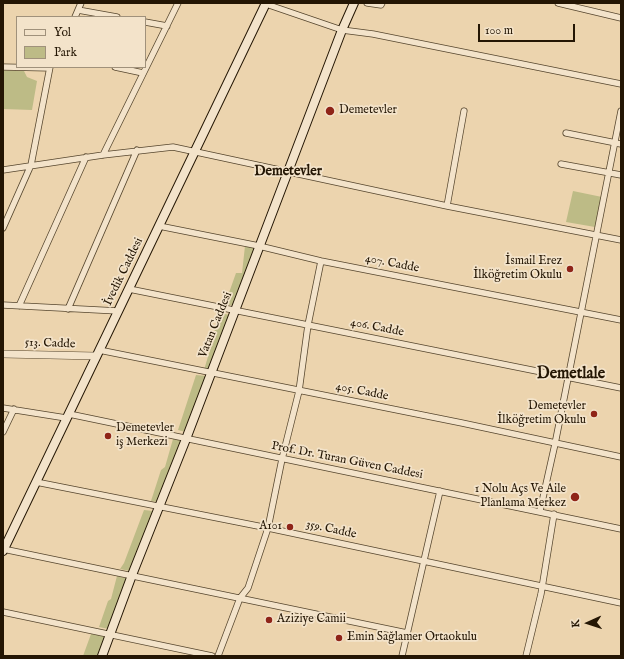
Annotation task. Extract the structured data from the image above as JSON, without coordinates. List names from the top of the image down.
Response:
{
  "streets": {
    "main road": ["İvedik Caddesi", "Vatan Caddesi"],
    "street": [
      "407. Cadde",
      "406. Cadde",
      "513. Cadde",
      "405. Cadde",
      "Prof. Dr. Turan Güven Caddesi",
      "359. Cadde"
    ]
  },
  "crossings": [
    ["407. Cadde", "İvedik Caddesi"],
    ["407. Cadde", "Vatan Caddesi"],
    ["İvedik Caddesi", "406. Cadde"],
    ["İvedik Caddesi", "513. Cadde"],
    ["İvedik Caddesi", "405. Cadde"],
    ["İvedik Caddesi", "Prof. Dr. Turan Güven Caddesi"],
    ["İvedik Caddesi", "359. Cadde"],
    ["Vatan Caddesi", "406. Cadde"],
    ["Vatan Caddesi", "405. Cadde"],
    ["Vatan Caddesi", "Prof. Dr. Turan Güven Caddesi"],
    ["Vatan Caddesi", "359. Cadde"],
    ["513. Cadde", "405. Cadde"]
  ],
  "districts": ["Demetevler", "Demetlale"],
  "places": [
    "Demetevler",
    "İsmail Erez İlköğretim Okulu",
    "Demetevler İlköğretim Okulu",
    "Demetevler iş Merkezi",
    "1 Nolu Açs Ve Aile Planlama Merkez",
    "A101",
    "Aziziye Camii",
    "Emin Sağlamer Ortaokulu"
  ],
  "legend": ["Yol", "Park"],
  "scale_bar": "100 m",
  "north": "left"
}
